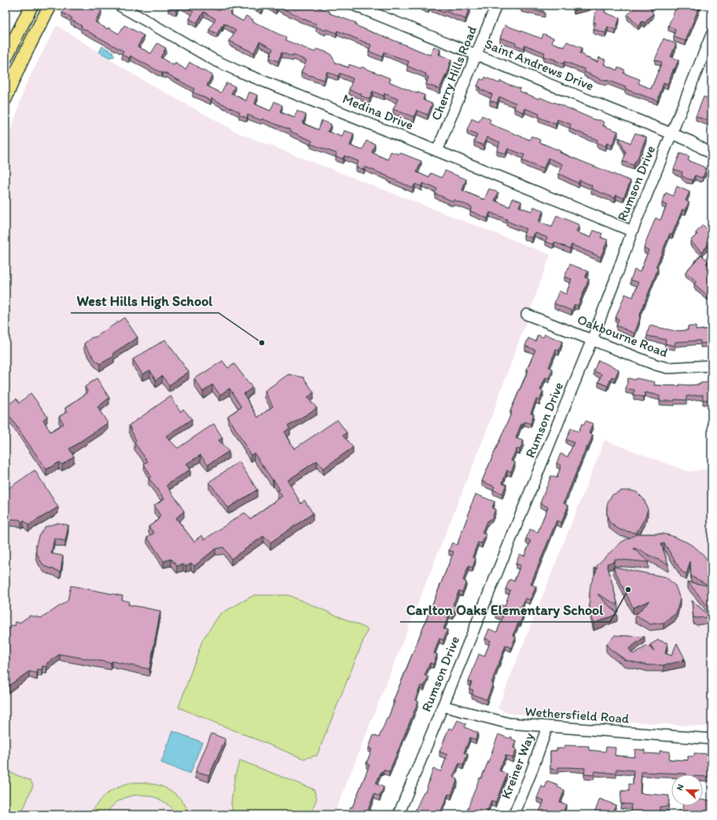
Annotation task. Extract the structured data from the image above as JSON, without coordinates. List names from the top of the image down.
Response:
{
  "streets": {
    "street": [
      "Saint Andrews Drive",
      "Cherry Hills Road",
      "Medina Drive",
      "Rumson Drive",
      "Oakbourne Road",
      "Wethersfield Road",
      "Kreiner Way"
    ]
  },
  "crossings": [
    ["Saint Andrews Drive", "Cherry Hills Road"],
    ["Saint Andrews Drive", "Rumson Drive"],
    ["Cherry Hills Road", "Medina Drive"],
    ["Medina Drive", "Rumson Drive"],
    ["Rumson Drive", "Oakbourne Road"],
    ["Rumson Drive", "Wethersfield Road"],
    ["Wethersfield Road", "Kreiner Way"]
  ],
  "places": ["West Hills High School", "Carlton Oaks Elementary School"],
  "north": "left"
}
